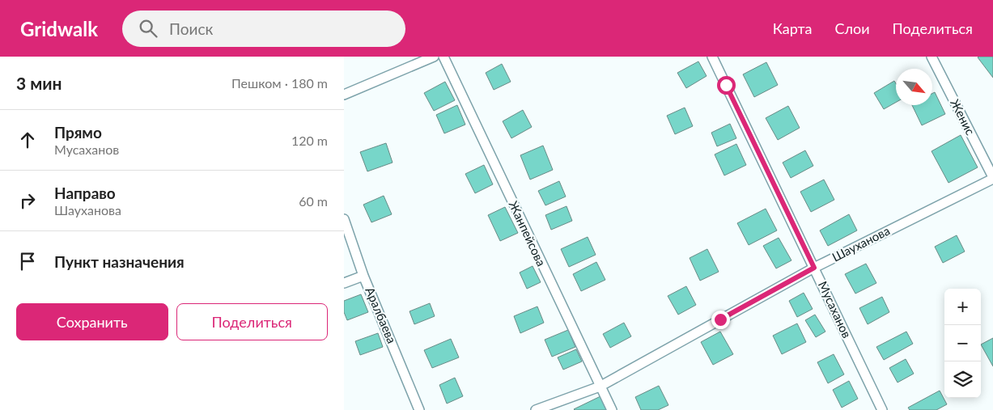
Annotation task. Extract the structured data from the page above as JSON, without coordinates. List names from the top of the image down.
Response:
{
  "streets": {
    "street": [
      "Женис",
      "Жанпейсова",
      "Шауханова",
      "Мусаханов",
      "Аралбаева"
    ]
  },
  "crossings": [
    ["Женис", "Шауханова"],
    ["Жанпейсова", "Шауханова"],
    ["Шауханова", "Мусаханов"]
  ],
  "north": "bottom right",
  "page": {
    "header": "Gridwalk",
    "search": "Поиск",
    "nav": ["Карта", "Слои", "Поделиться"],
    "heading": ["3 мин", "Пешком · 180 m"],
    "list": [
      ["Прямо", "Мусаханов", "120 m"],
      ["Направо", "Шауханова", "60 m"],
      "Пункт назначения"
    ],
    "map_buttons": ["+", "−"],
    "buttons": ["Сохранить", "Поделиться"]
  }
}
